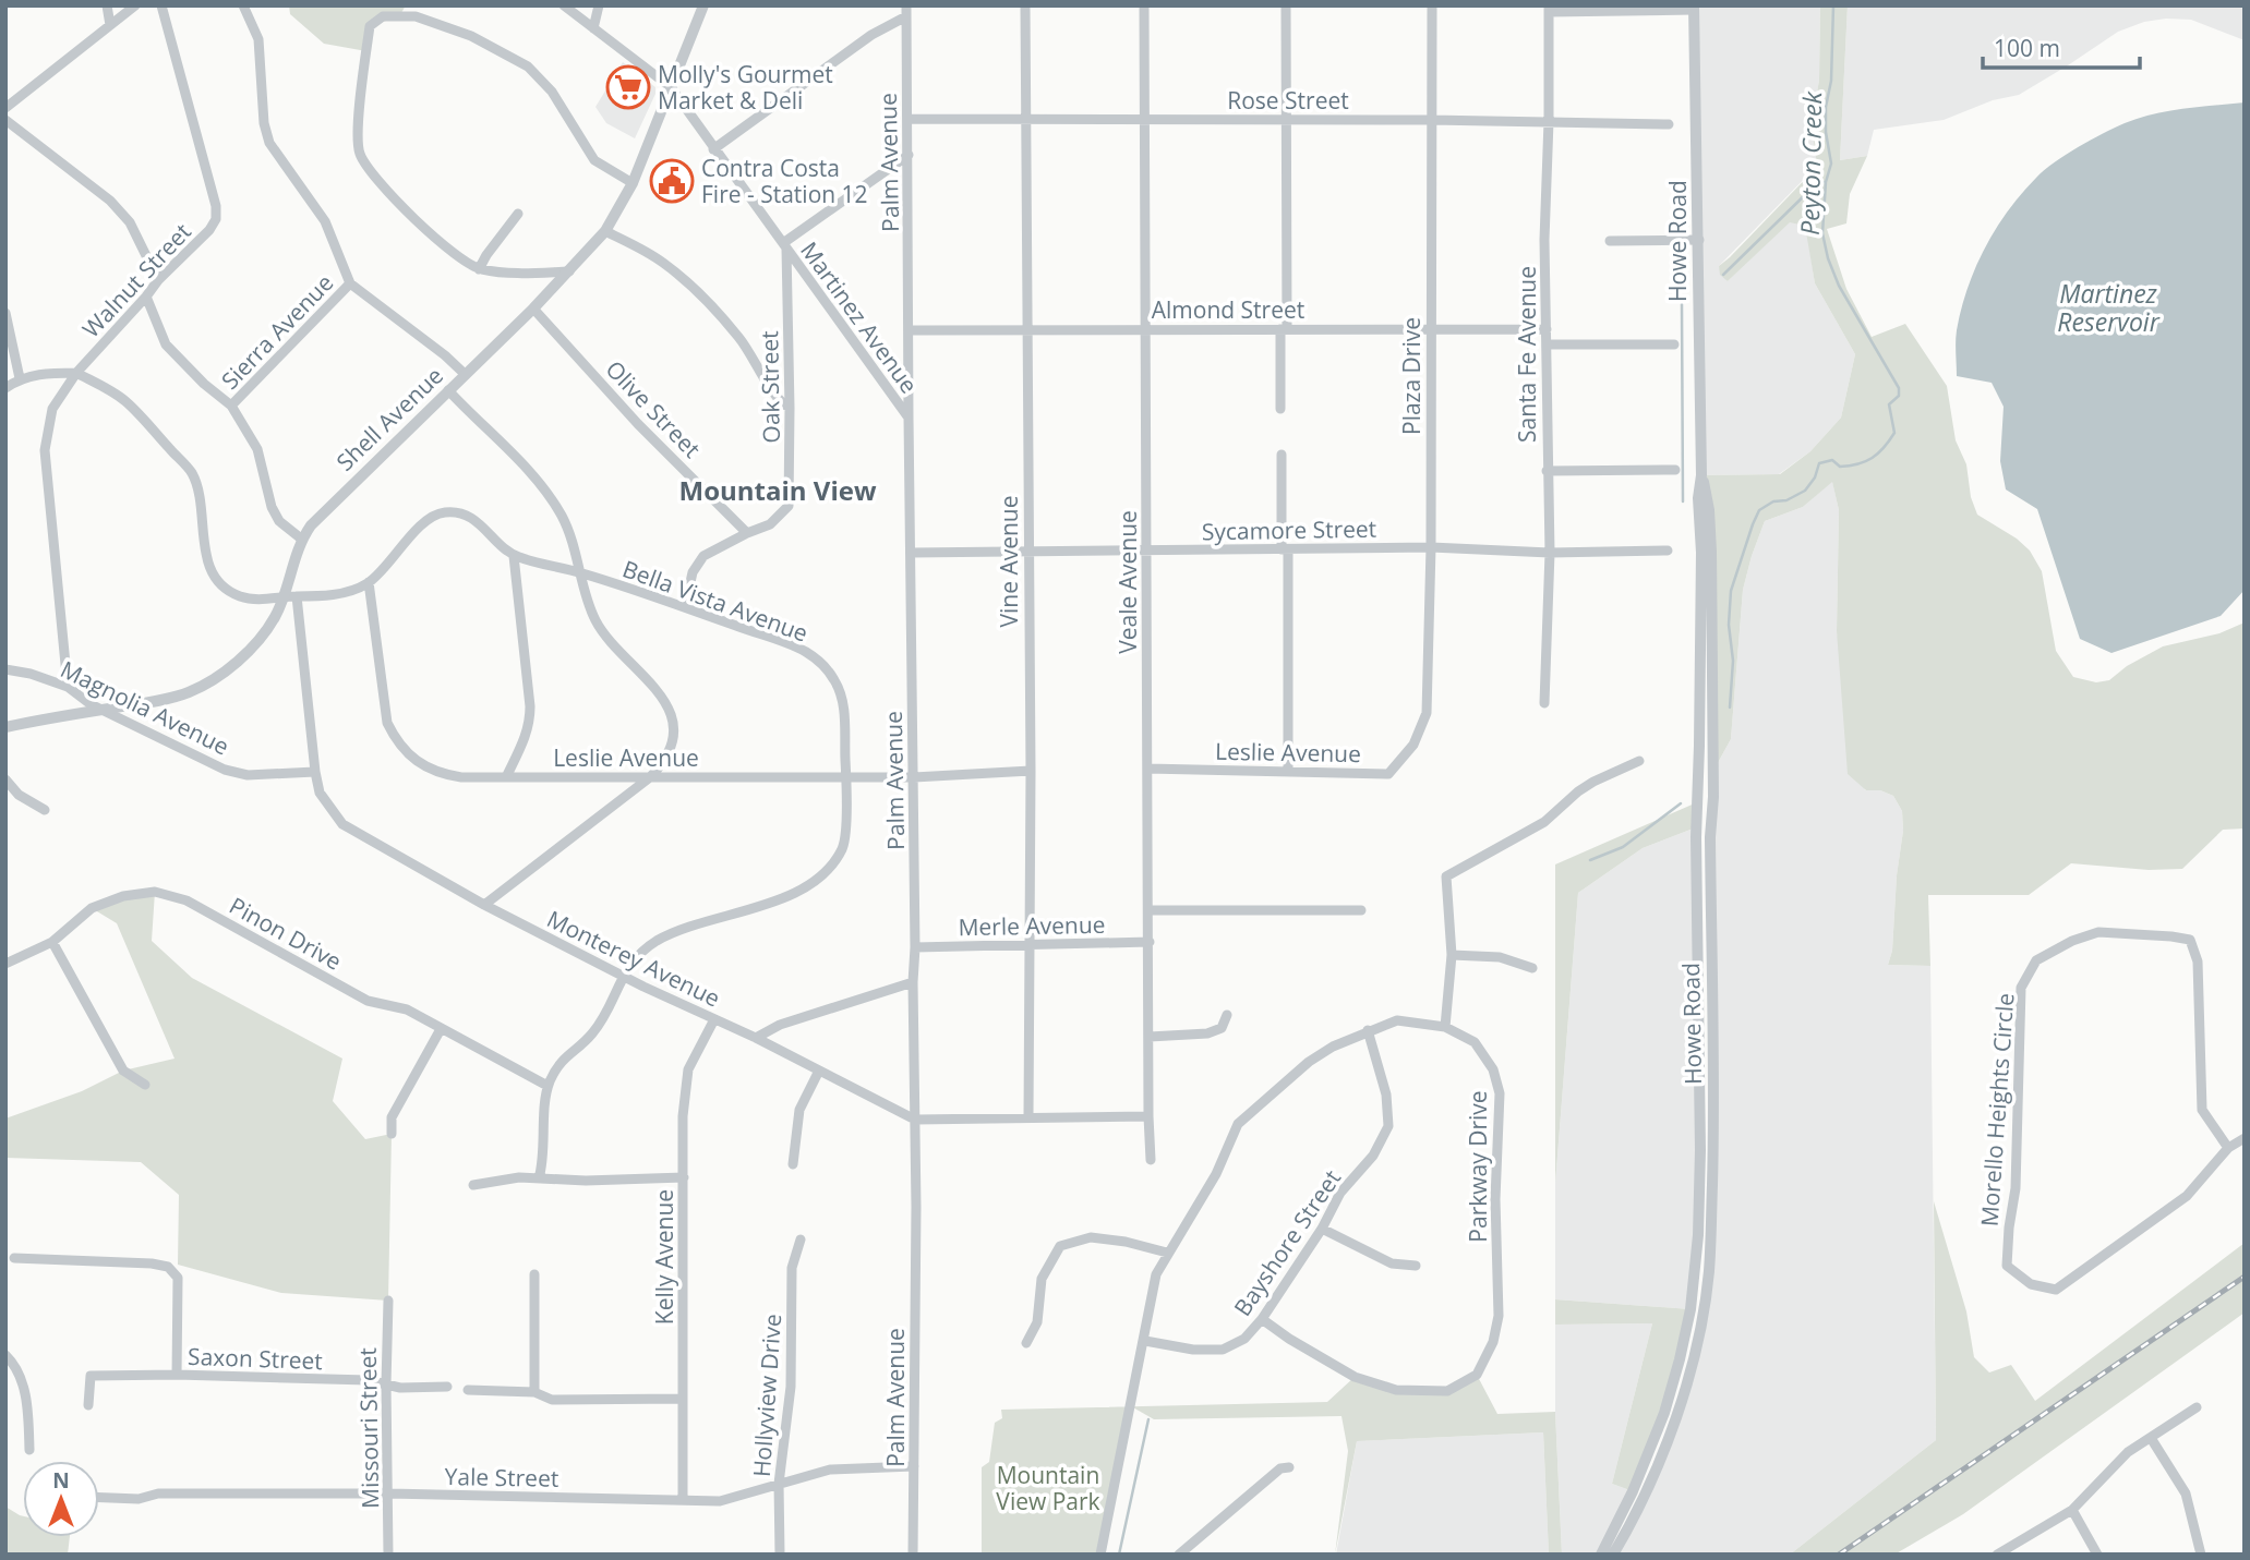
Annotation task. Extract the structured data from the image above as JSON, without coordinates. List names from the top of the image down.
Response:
{
  "streets": {
    "street": [
      "Rose Street",
      "Palm Avenue",
      "Howe Road",
      "Walnut Street",
      "Almond Street",
      "Martinez Avenue",
      "Sierra Avenue",
      "Santa Fe Avenue",
      "Plaza Drive",
      "Oak Street",
      "Olive Street",
      "Shell Avenue",
      "Sycamore Street",
      "Vine Avenue",
      "Veale Avenue",
      "Bella Vista Avenue",
      "Magnolia Avenue",
      "Leslie Avenue",
      "Merle Avenue",
      "Pinon Drive",
      "Monterey Avenue",
      "Morello Heights Circle",
      "Parkway Drive",
      "Bayshore Street",
      "Kelly Avenue",
      "Saxon Street",
      "Hollyview Drive",
      "Missouri Street",
      "Yale Street"
    ]
  },
  "crossings": [
    ["Rose Street", "Palm Avenue"],
    ["Rose Street", "Santa Fe Avenue"],
    ["Rose Street", "Plaza Drive"],
    ["Rose Street", "Vine Avenue"],
    ["Rose Street", "Veale Avenue"],
    ["Palm Avenue", "Almond Street"],
    ["Palm Avenue", "Martinez Avenue"],
    ["Palm Avenue", "Sycamore Street"],
    ["Palm Avenue", "Leslie Avenue"],
    ["Palm Avenue", "Merle Avenue"],
    ["Palm Avenue", "Monterey Avenue"],
    ["Palm Avenue", "Yale Street"],
    ["Walnut Street", "Bella Vista Avenue"],
    ["Walnut Street", "Magnolia Avenue"],
    ["Almond Street", "Santa Fe Avenue"],
    ["Almond Street", "Plaza Drive"],
    ["Almond Street", "Vine Avenue"],
    ["Almond Street", "Veale Avenue"],
    ["Martinez Avenue", "Oak Street"],
    ["Martinez Avenue", "Shell Avenue"],
    ["Santa Fe Avenue", "Sycamore Street"],
    ["Plaza Drive", "Sycamore Street"],
    ["Plaza Drive", "Leslie Avenue"],
    ["Oak Street", "Olive Street"],
    ["Oak Street", "Bella Vista Avenue"],
    ["Olive Street", "Shell Avenue"],
    ["Shell Avenue", "Bella Vista Avenue"],
    ["Shell Avenue", "Magnolia Avenue"],
    ["Shell Avenue", "Monterey Avenue"],
    ["Sycamore Street", "Vine Avenue"],
    ["Sycamore Street", "Veale Avenue"],
    ["Vine Avenue", "Leslie Avenue"],
    ["Vine Avenue", "Merle Avenue"],
    ["Vine Avenue", "Monterey Avenue"],
    ["Veale Avenue", "Leslie Avenue"],
    ["Veale Avenue", "Merle Avenue"],
    ["Veale Avenue", "Monterey Avenue"],
    ["Bella Vista Avenue", "Leslie Avenue"],
    ["Bella Vista Avenue", "Pinon Drive"],
    ["Bella Vista Avenue", "Monterey Avenue"],
    ["Magnolia Avenue", "Monterey Avenue"],
    ["Monterey Avenue", "Kelly Avenue"],
    ["Parkway Drive", "Bayshore Street"],
    ["Kelly Avenue", "Yale Street"],
    ["Saxon Street", "Missouri Street"],
    ["Hollyview Drive", "Yale Street"],
    ["Missouri Street", "Yale Street"]
  ],
  "districts": ["Mountain View"],
  "water": ["Peyton Creek", "Martinez Reservoir"],
  "parks": ["Mountain View Park"],
  "places": {
    "supermarket": ["Molly's Gourmet Market & Deli"],
    "public building": ["Contra Costa Fire - Station 12"]
  },
  "scale_bar": "100 m",
  "north": "top"
}
